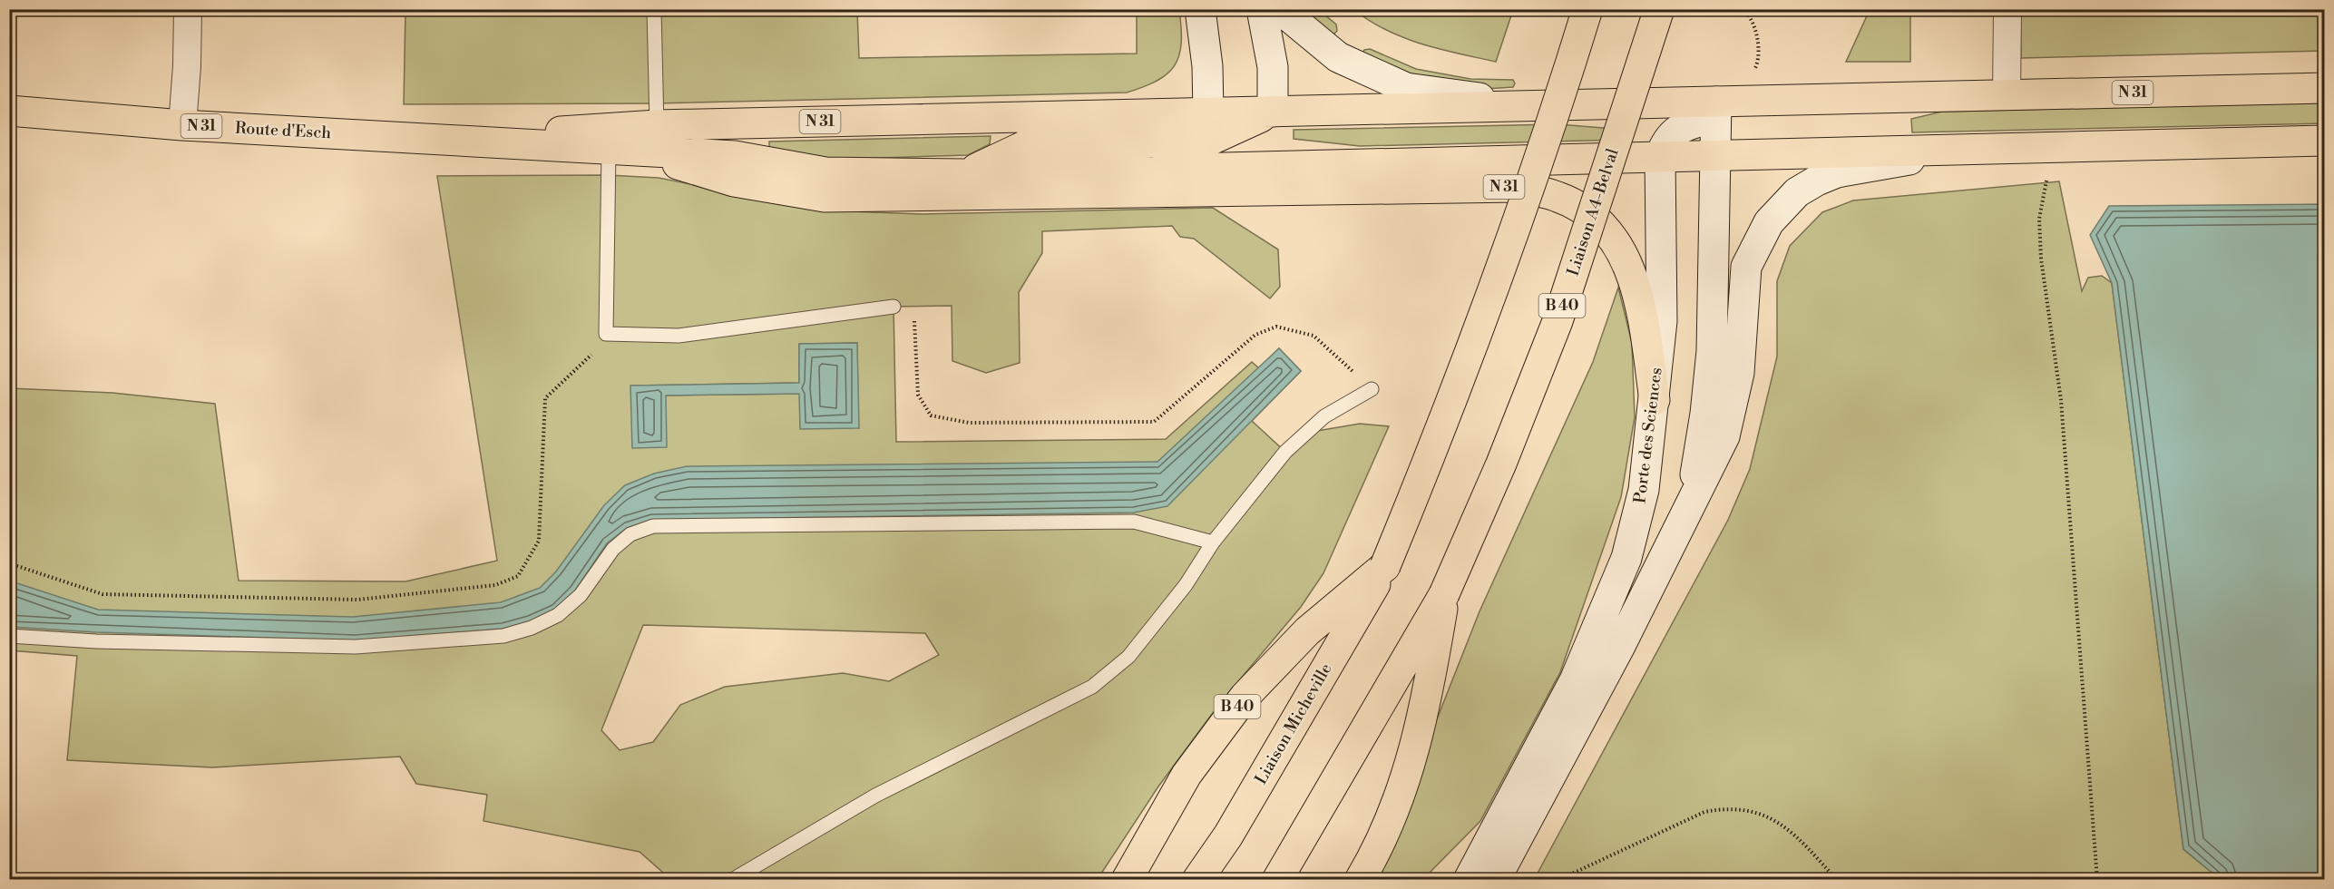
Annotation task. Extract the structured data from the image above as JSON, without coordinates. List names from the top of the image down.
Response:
{
  "streets": {
    "main road": [
      "N 31",
      "Route d'Esch",
      "Liaison A4-Belval",
      "B 40",
      "Porte des Sciences",
      "Liaison Micheville"
    ]
  },
  "crossings": [
    ["N 31", "Route d'Esch"],
    ["N 31", "Porte des Sciences"],
    ["Liaison A4-Belval", "B 40"],
    ["B 40", "Liaison Micheville"]
  ]
}
